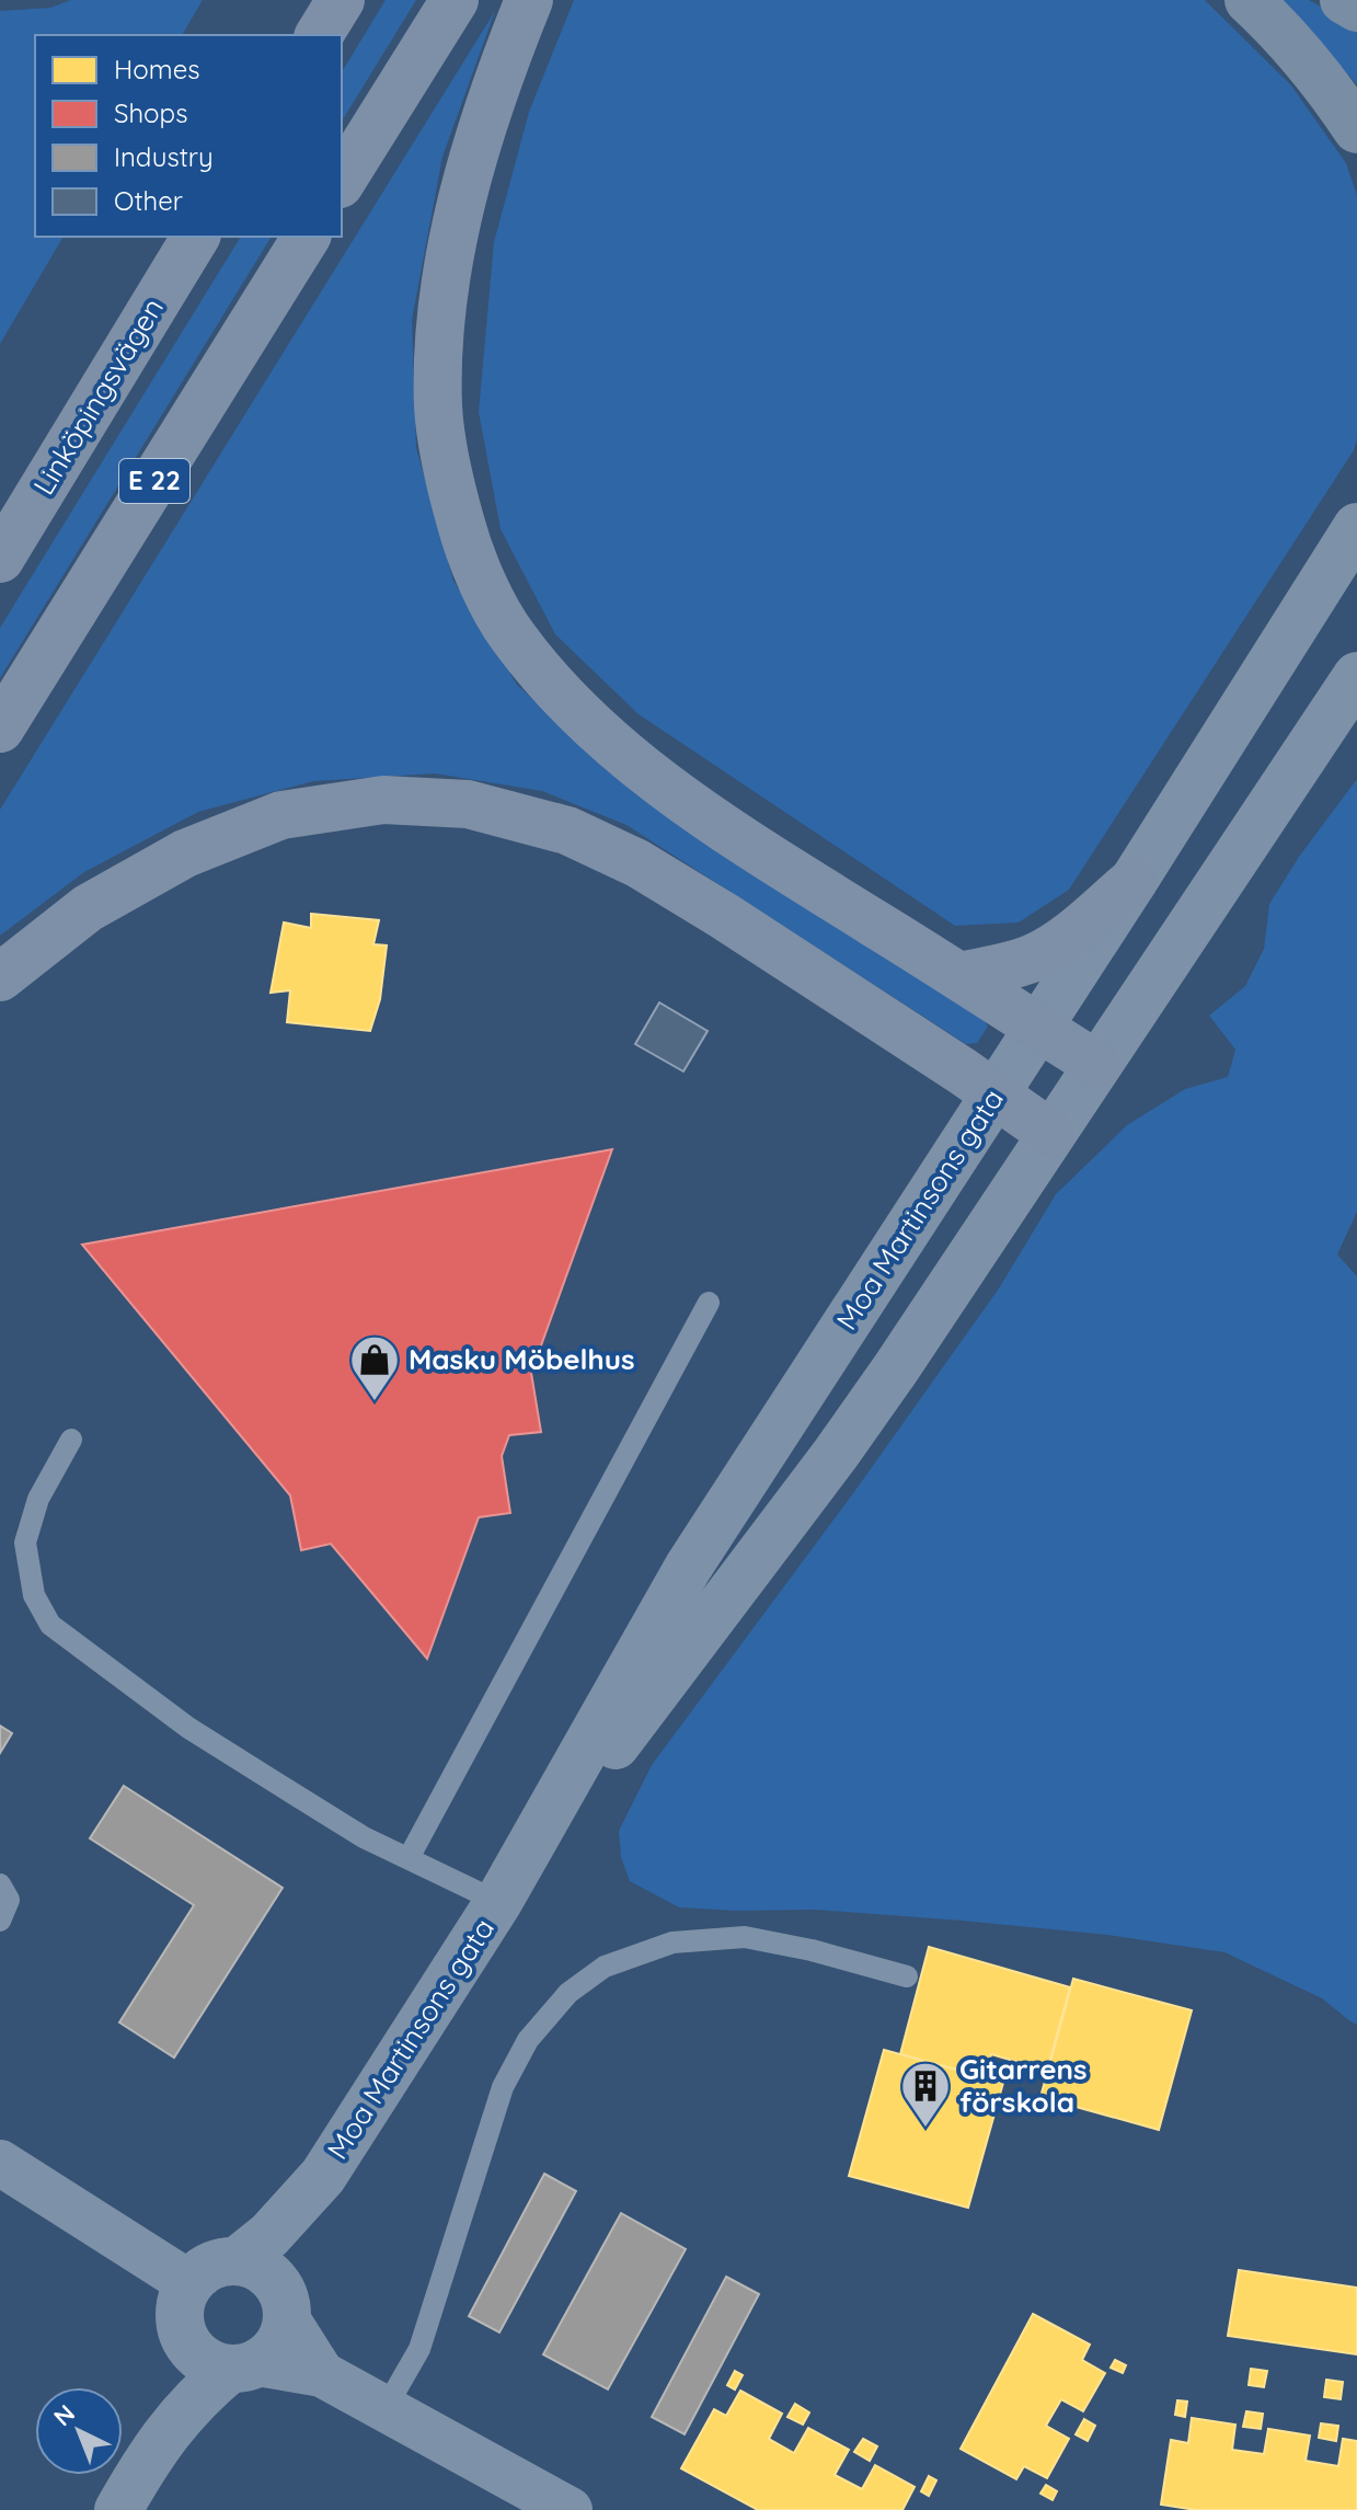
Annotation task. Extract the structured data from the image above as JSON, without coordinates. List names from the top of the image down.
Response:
{
  "streets": {
    "highway": ["Linköpingsvägen", "E 22"],
    "street": ["Moa Martinsons gata"]
  },
  "places": {
    "shop": ["Masku Möbelhus"],
    "building": ["Gitarrens förskola"]
  },
  "legend": [
    "Homes",
    "Shops",
    "Industry",
    "Other"
  ],
  "north": "top left"
}
